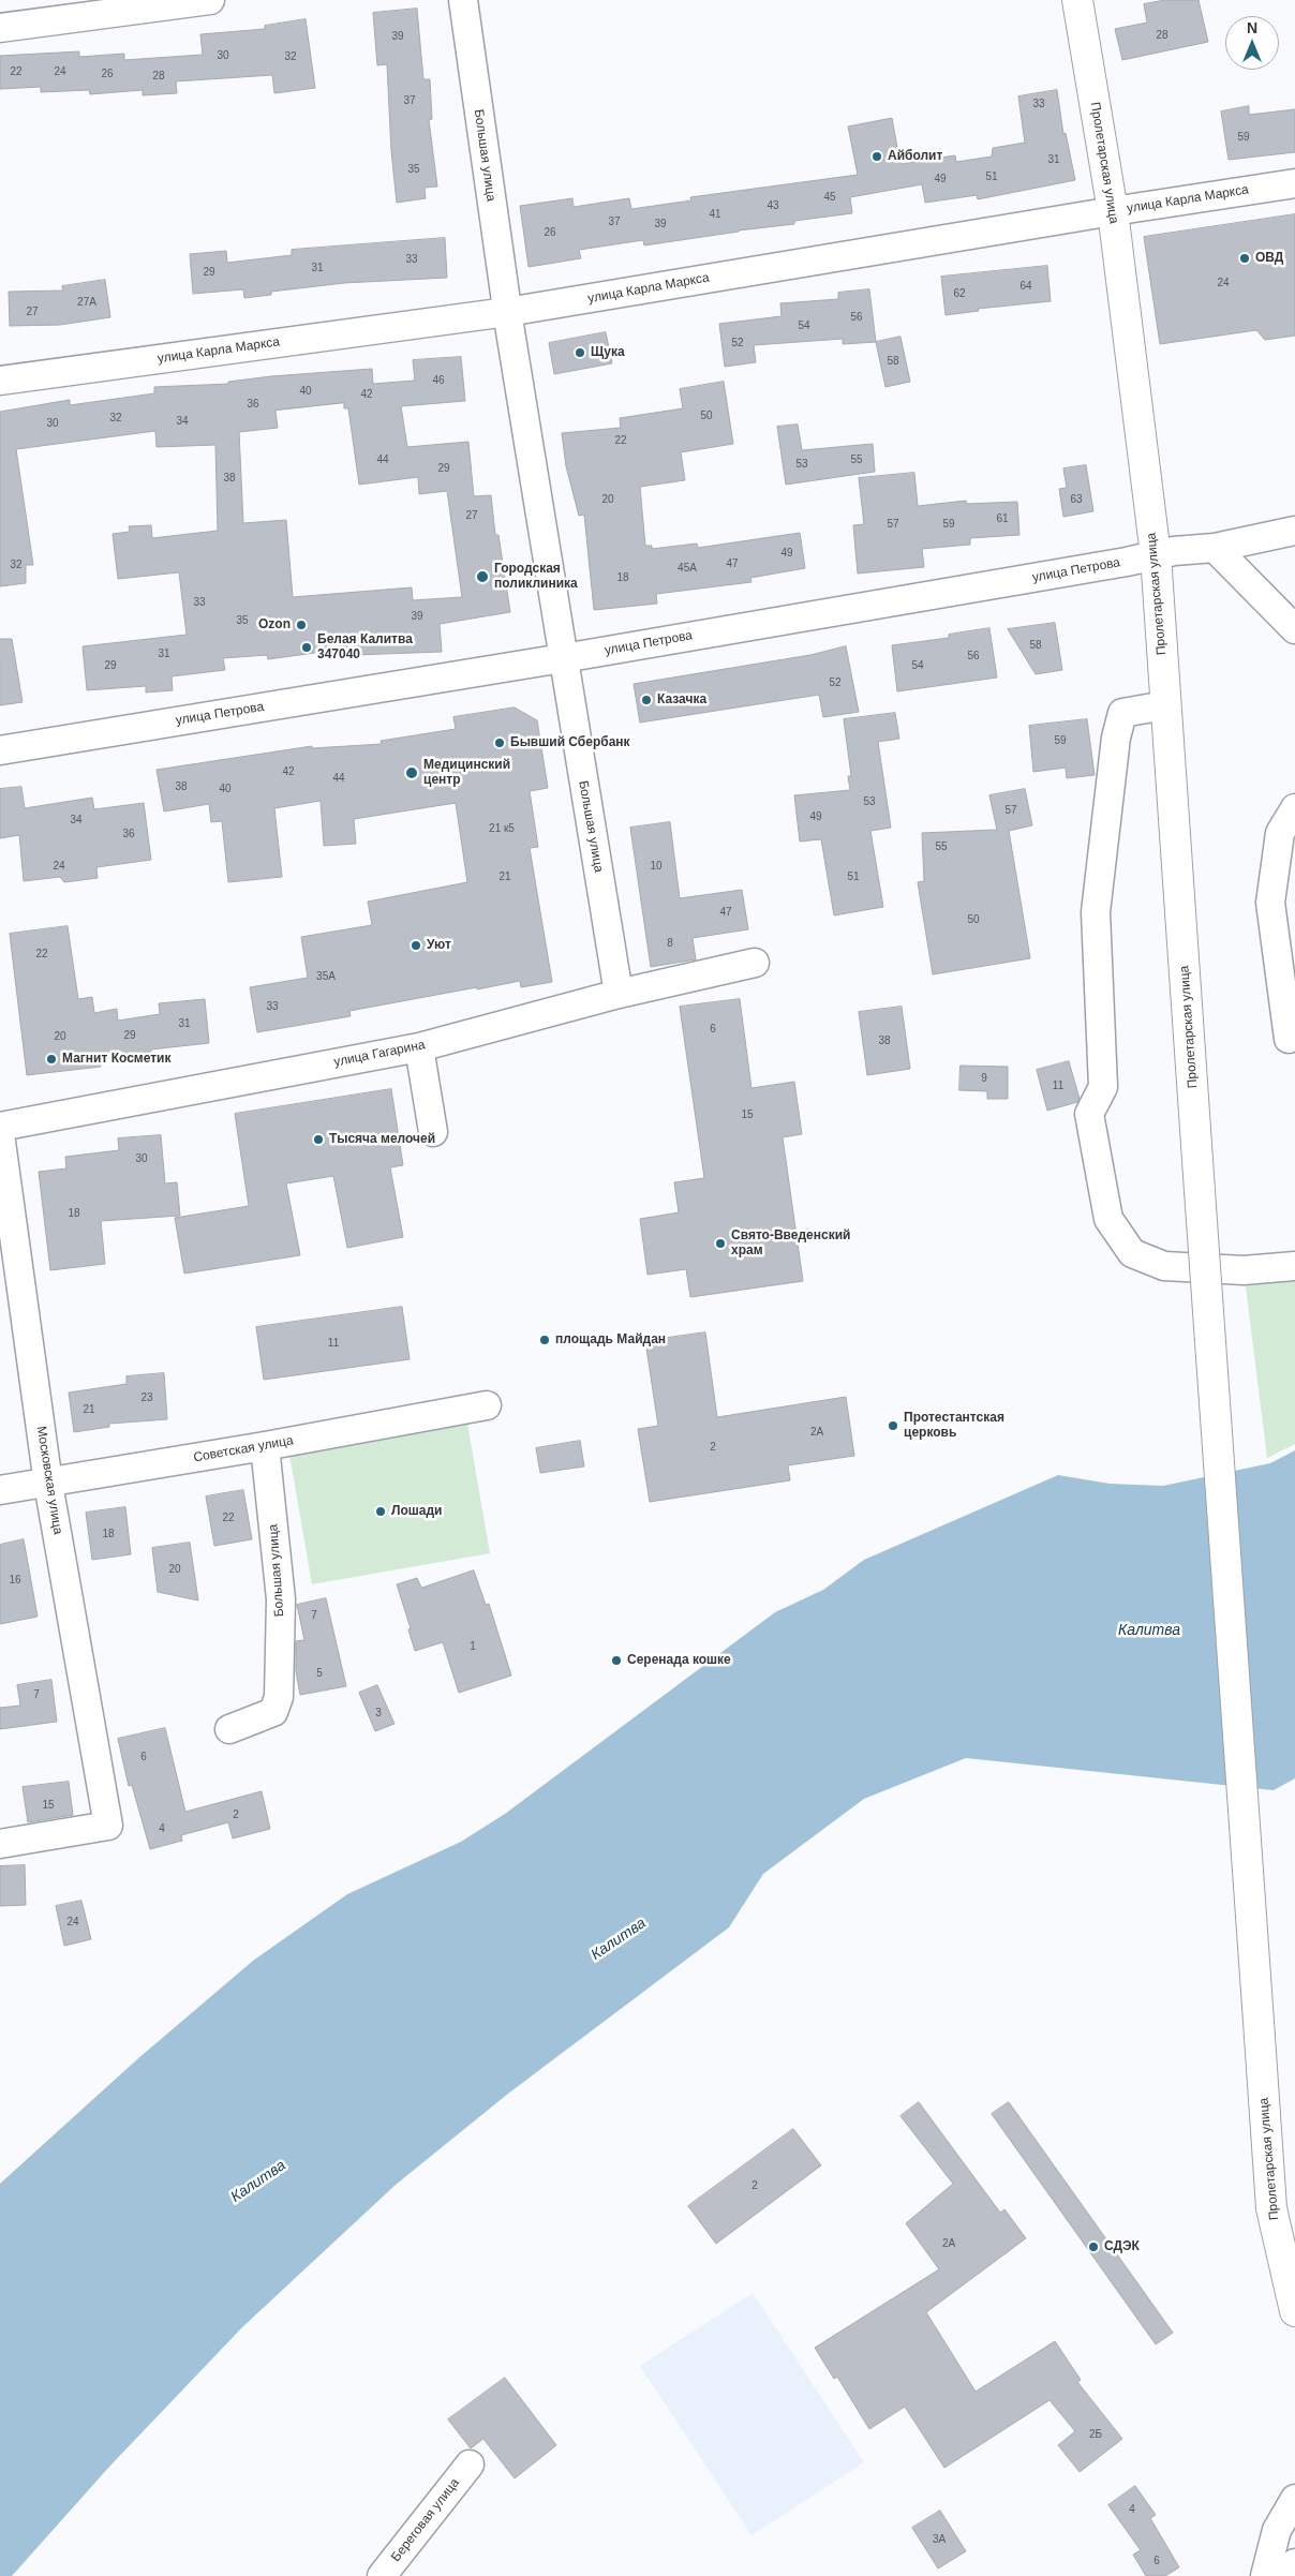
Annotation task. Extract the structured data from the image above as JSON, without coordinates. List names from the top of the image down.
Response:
{
  "streets": {
    "main road": ["Пролетарская улица"],
    "street": [
      "Большая улица",
      "улица Карла Маркса",
      "улица Петрова",
      "улица Гагарина",
      "Советская улица",
      "Московская улица",
      "Береговая улица"
    ]
  },
  "crossings": [
    ["Большая улица", "улица Карла Маркса"],
    ["Большая улица", "улица Петрова"],
    ["Большая улица", "улица Гагарина"],
    ["Большая улица", "Советская улица"],
    ["Пролетарская улица", "улица Карла Маркса"],
    ["Пролетарская улица", "улица Петрова"],
    ["Советская улица", "Московская улица"]
  ],
  "water": ["Калитва"],
  "places": [
    "Айболит",
    "ОВД",
    "Щука",
    "Городская поликлиника",
    "Ozon",
    "Белая Калитва 347040",
    "Казачка",
    "Бывший Сбербанк",
    "Медицинский центр",
    "Уют",
    "Магнит Косметик",
    "Тысяча мелочей",
    "Свято-Введенский храм",
    "площадь Майдан",
    "Протестантская церковь",
    "Лошади",
    "Серенада кошке",
    "СДЭК"
  ],
  "house_numbers": [
    "28",
    "39",
    "30",
    "32",
    "22",
    "24",
    "26",
    "28",
    "37",
    "33",
    "59",
    "31",
    "35",
    "51",
    "49",
    "45",
    "43",
    "41",
    "37",
    "39",
    "26",
    "33",
    "31",
    "29",
    "24",
    "64",
    "62",
    "27А",
    "27",
    "56",
    "54",
    "52",
    "58",
    "46",
    "40",
    "42",
    "36",
    "50",
    "32",
    "34",
    "30",
    "22",
    "44",
    "55",
    "53",
    "29",
    "38",
    "20",
    "63",
    "27",
    "61",
    "57",
    "59",
    "49",
    "47",
    "32",
    "45А",
    "18",
    "33",
    "39",
    "35",
    "58",
    "31",
    "56",
    "29",
    "54",
    "52",
    "59",
    "42",
    "44",
    "38",
    "40",
    "53",
    "57",
    "49",
    "34",
    "21 к5",
    "36",
    "55",
    "24",
    "10",
    "21",
    "51",
    "47",
    "50",
    "8",
    "22",
    "35А",
    "33",
    "31",
    "6",
    "29",
    "20",
    "38",
    "9",
    "11",
    "15",
    "30",
    "18",
    "11",
    "23",
    "21",
    "2А",
    "2",
    "22",
    "18",
    "20",
    "16",
    "7",
    "1",
    "5",
    "7",
    "3",
    "6",
    "15",
    "2",
    "4",
    "24",
    "2",
    "2А",
    "2Б",
    "4",
    "3А",
    "6"
  ],
  "north": "top"
}
